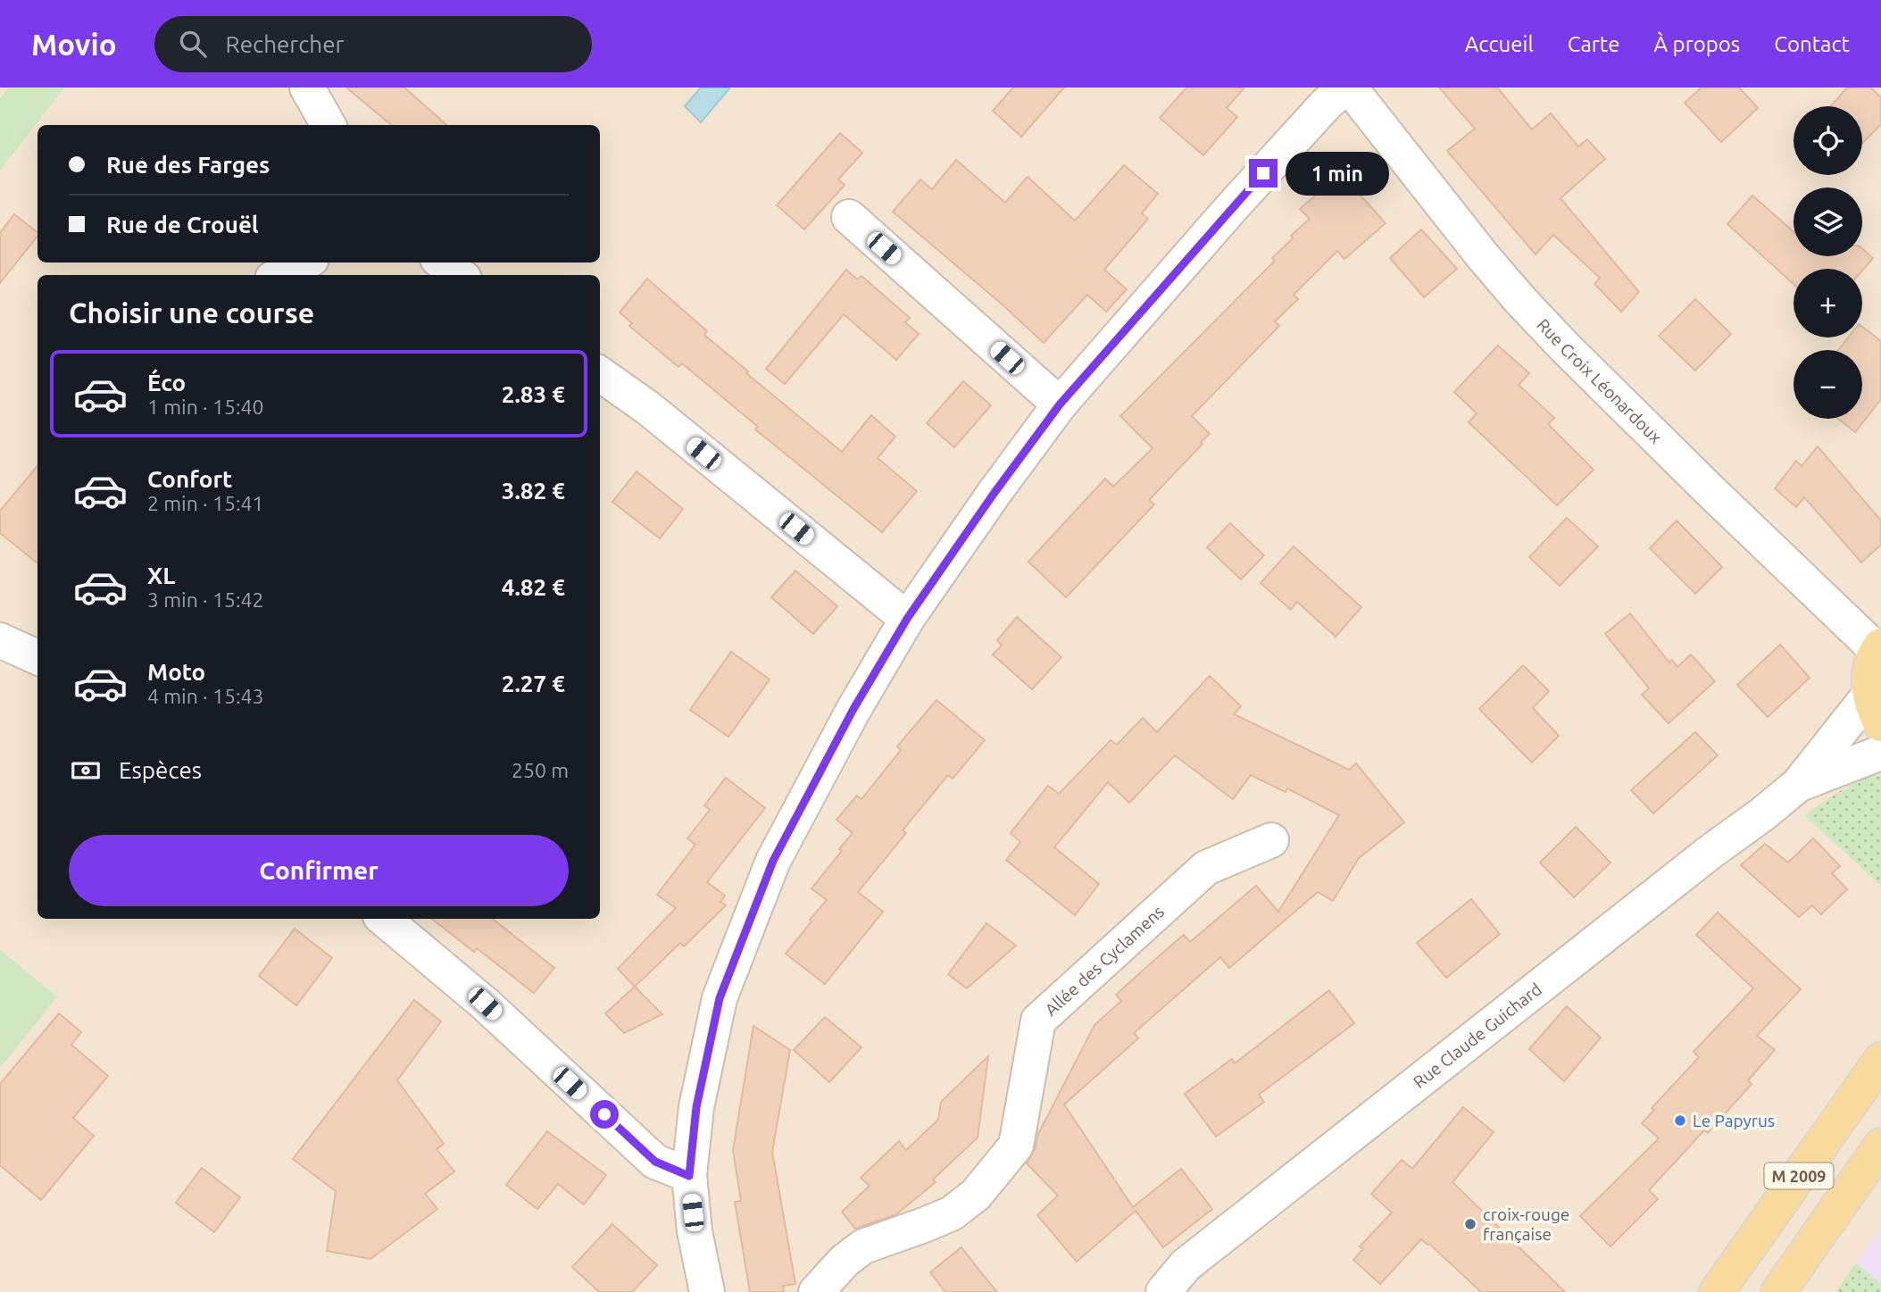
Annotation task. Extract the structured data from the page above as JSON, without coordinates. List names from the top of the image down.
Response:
{
  "streets": {
    "main road": ["M 2009"],
    "street": ["Rue Croix Léonardoux", "Allée des Cyclamens", "Rue Claude Guichard"]
  },
  "places": ["Le Papyrus", "croix-rouge française"],
  "page": {
    "header": "Movio",
    "search": "Rechercher",
    "nav": [
      "Accueil",
      "Carte",
      "À propos",
      "Contact"
    ],
    "map_buttons": ["+", "−"],
    "banner": ["Rue des Farges", "Rue de Crouël"],
    "bubble": "1 min",
    "heading": "Choisir une course",
    "list": [
      {
        "name": "Éco",
        "note": "1 min · 15:40",
        "value": "2.83 €"
      },
      {
        "name": "Confort",
        "note": "2 min · 15:41",
        "value": "3.82 €"
      },
      {
        "name": "XL",
        "note": "3 min · 15:42",
        "value": "4.82 €"
      },
      {
        "name": "Moto",
        "note": "4 min · 15:43",
        "value": "2.27 €"
      }
    ],
    "pay": ["Espèces", "250 m"],
    "buttons": "Confirmer"
  }
}
